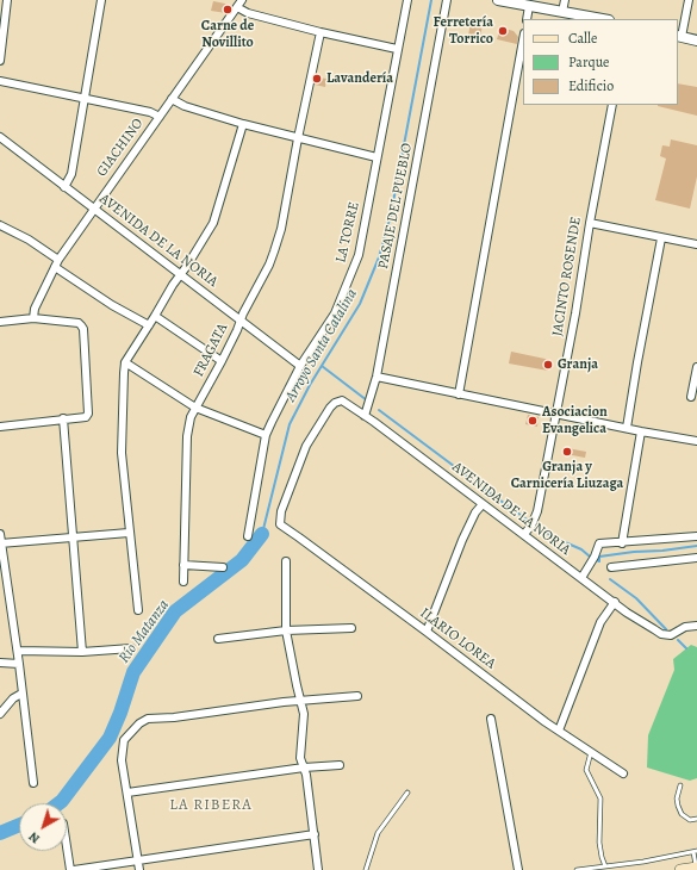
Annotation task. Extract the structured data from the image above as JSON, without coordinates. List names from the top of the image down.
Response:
{
  "streets": {
    "street": [
      "GIACHINO",
      "PASAJE DEL PUEBLO",
      "LA TORRE",
      "AVENIDA DE LA NORIA",
      "JACINTO ROSENDE",
      "FRAGATA",
      "ILARIO LOREA"
    ]
  },
  "crossings": [
    ["GIACHINO", "AVENIDA DE LA NORIA"],
    ["PASAJE DEL PUEBLO", "AVENIDA DE LA NORIA"],
    ["LA TORRE", "AVENIDA DE LA NORIA"],
    ["AVENIDA DE LA NORIA", "JACINTO ROSENDE"],
    ["AVENIDA DE LA NORIA", "FRAGATA"],
    ["AVENIDA DE LA NORIA", "ILARIO LOREA"]
  ],
  "districts": ["LA RIBERA"],
  "water": ["Arroyo Santa Catalina", "Río Matanza"],
  "places": [
    "Carne de Novillito",
    "Ferretería Torrico",
    "Lavandería",
    "Granja",
    "Asociacion Evangelica",
    "Granja y Carnicería Liuzaga"
  ],
  "legend": ["Calle", "Parque", "Edificio"],
  "north": "bottom left"
}
